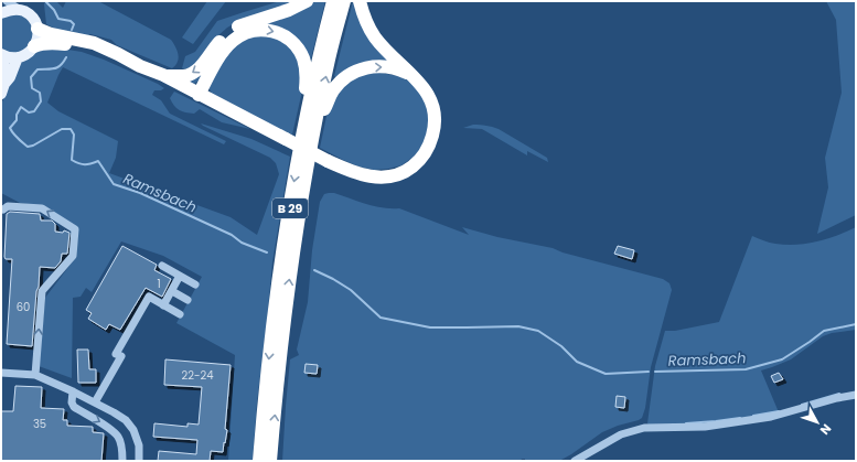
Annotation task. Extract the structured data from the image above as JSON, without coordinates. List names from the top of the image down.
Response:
{
  "streets": {
    "highway": ["B 29"]
  },
  "water": ["Ramsbach"],
  "house_numbers": [
    "1",
    "60",
    "22-24",
    "35"
  ],
  "north": "bottom right"
}
